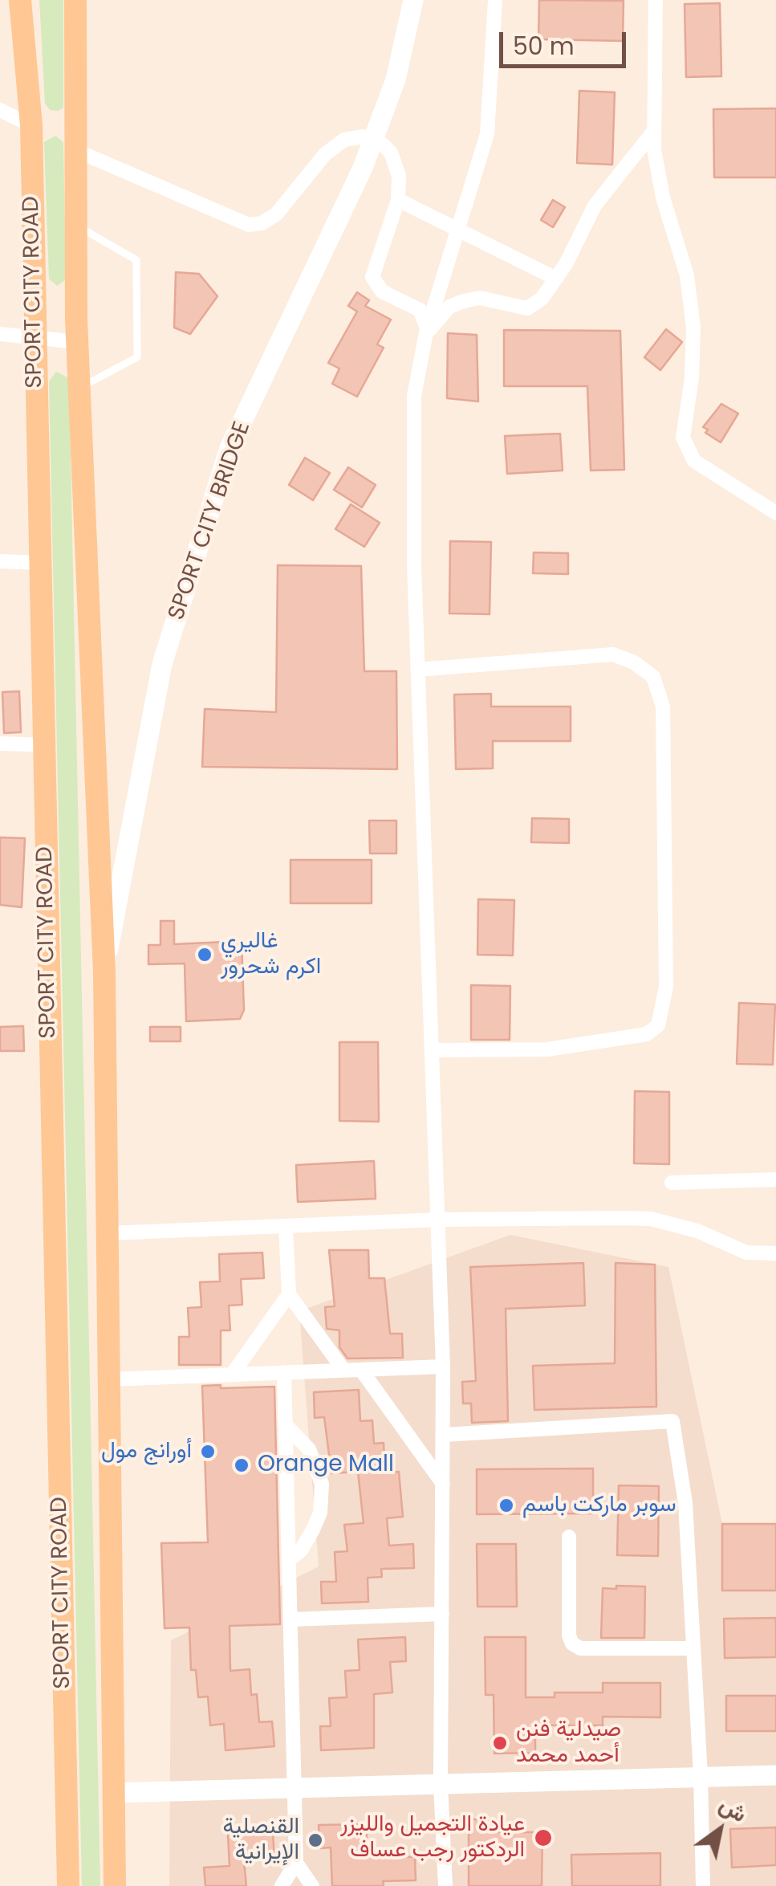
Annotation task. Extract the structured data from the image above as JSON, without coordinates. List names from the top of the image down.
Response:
{
  "streets": {
    "main road": ["SPORT CITY ROAD", "SPORT CITY BRIDGE"]
  },
  "crossings": [
    ["SPORT CITY ROAD", "SPORT CITY BRIDGE"]
  ],
  "places": [
    "غاليري اكرم شحرور",
    "أورانج مول",
    "Orange Mall",
    "سوبر ماركت باسم",
    "صيدلية فنن أحمد محمد",
    "عيادة التجميل والليزر الردكتور رجب عساف",
    "القنصلية الإيرانية"
  ],
  "scale_bar": "50 m",
  "north": "top right"
}
